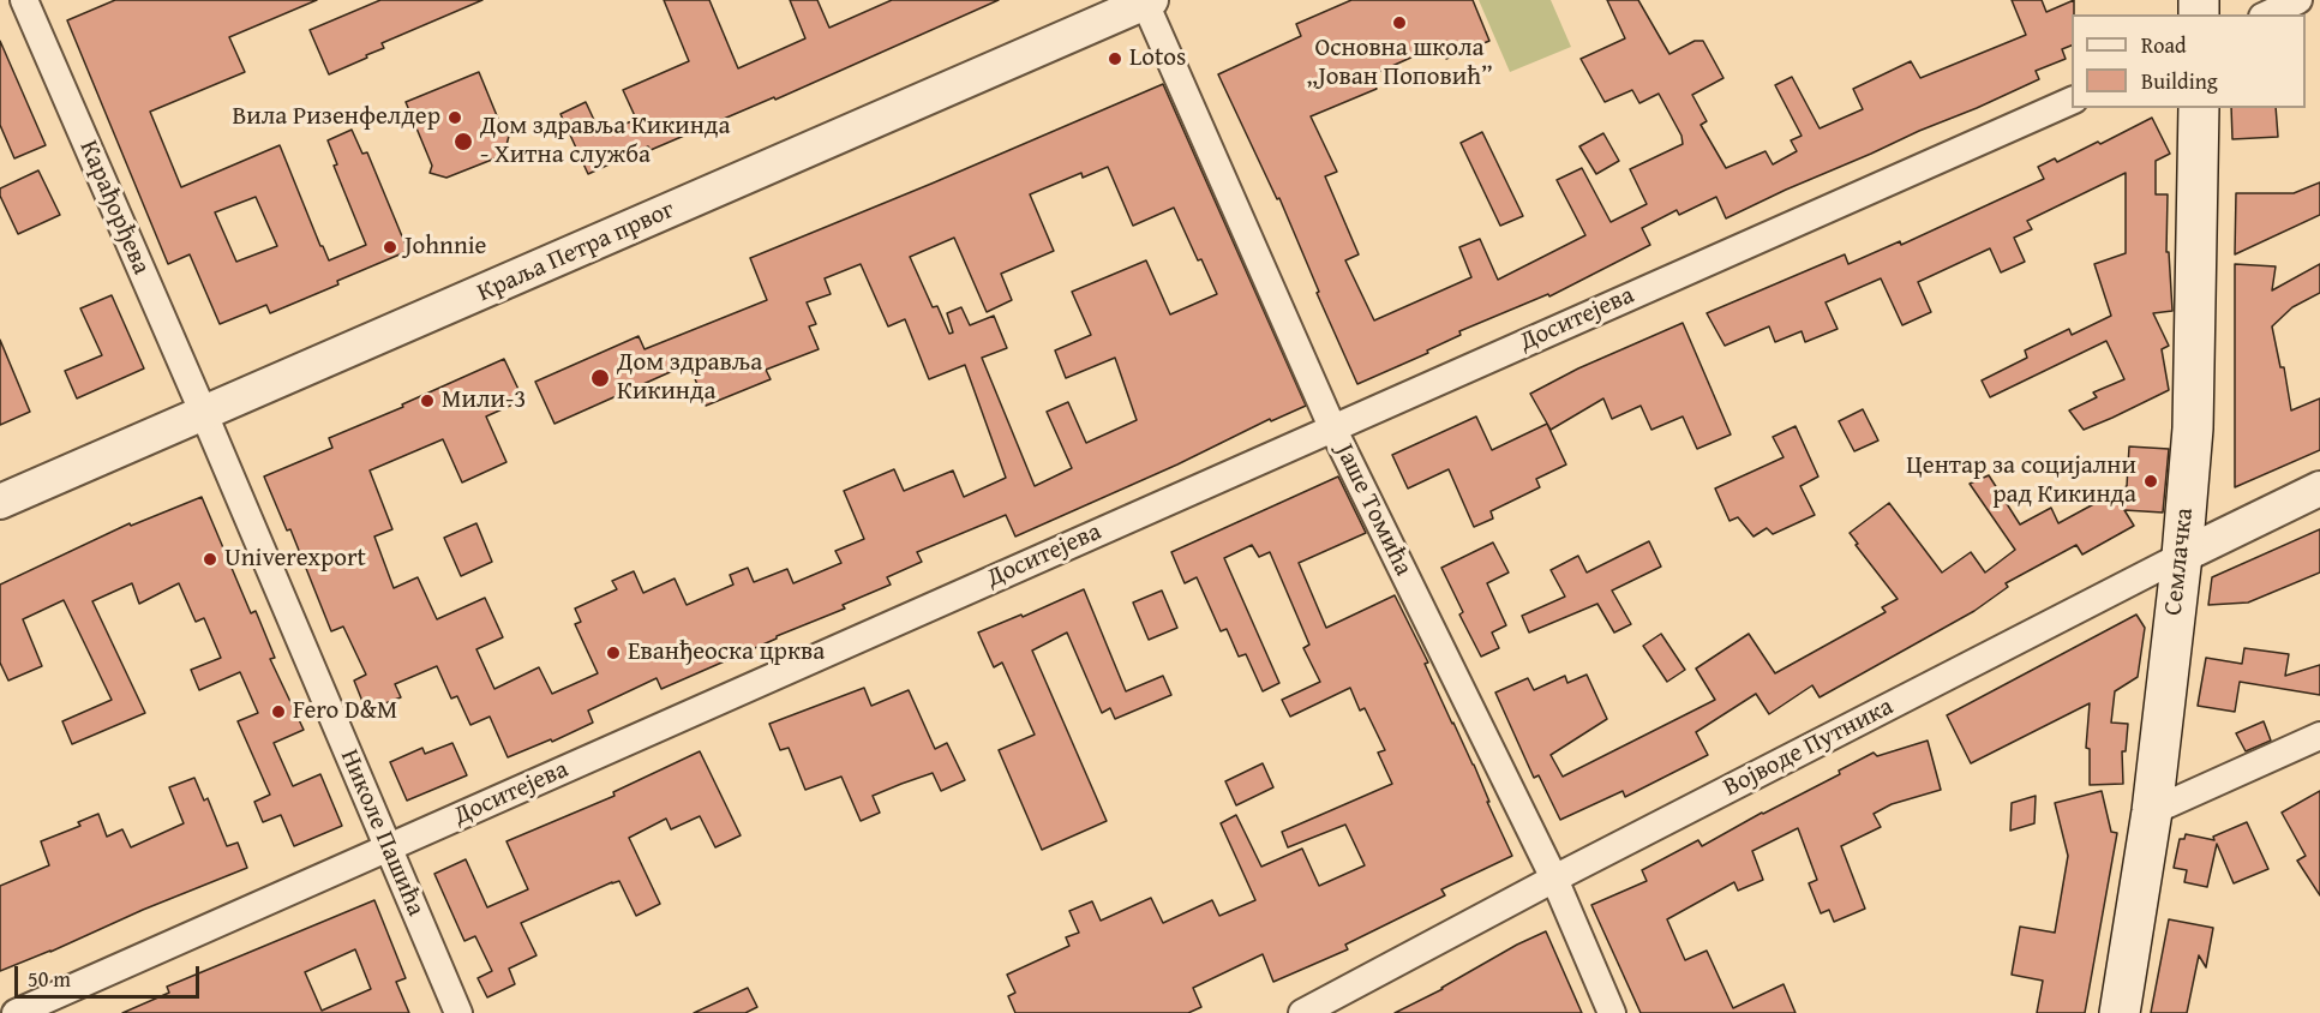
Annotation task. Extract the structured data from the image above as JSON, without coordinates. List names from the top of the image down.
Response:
{
  "streets": {
    "main road": ["Семлачка"],
    "street": [
      "Карађорђева",
      "Краља Петра првог",
      "Доситејева",
      "Јаше Томића",
      "Војводе Путника",
      "Николе Пашића"
    ]
  },
  "crossings": [
    ["Карађорђева", "Краља Петра првог"],
    ["Карађорђева", "Николе Пашића"],
    ["Краља Петра првог", "Јаше Томића"],
    ["Краља Петра првог", "Николе Пашића"],
    ["Доситејева", "Јаше Томића"],
    ["Доситејева", "Николе Пашића"],
    ["Јаше Томића", "Војводе Путника"],
    ["Семлачка", "Војводе Путника"]
  ],
  "places": [
    "Основна школа „Јован Поповић”",
    "Lotos",
    "Вила Ризенфелдер",
    "Дом здравља Кикинда - Хитна служба",
    "Johnnie",
    "Дом здравља Кикинда",
    "Мили-3",
    "Центар за социјални рад Кикинда",
    "Univerexport",
    "Еванђеоска црква",
    "Fero D&M"
  ],
  "legend": ["Road", "Building"],
  "scale_bar": "50 m"
}
